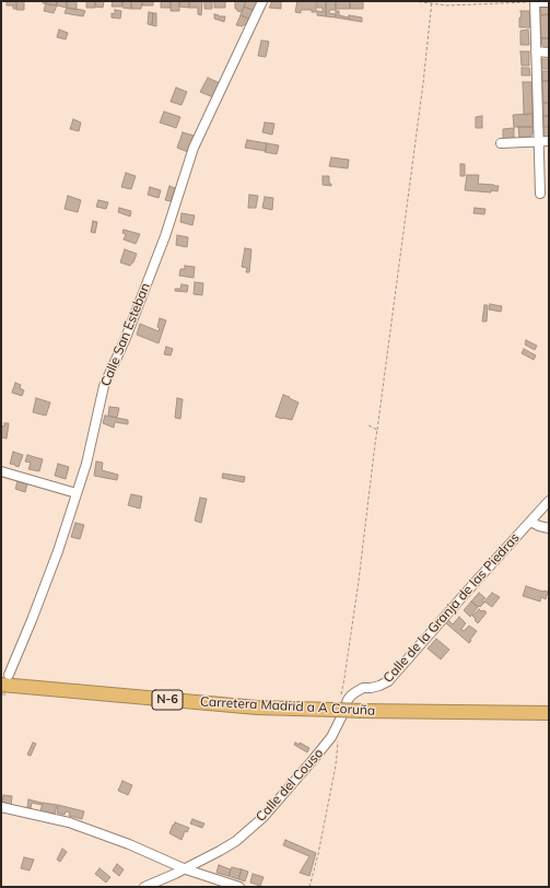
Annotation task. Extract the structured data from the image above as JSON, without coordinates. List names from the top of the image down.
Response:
{
  "streets": {
    "highway": ["N-6", "Carretera Madrid a A Coruña"],
    "street": ["Calle San Esteban", "Calle de la Granja de las Piedras", "Calle del Couso"]
  },
  "crossings": [
    ["Calle San Esteban", "Carretera Madrid a A Coruña"],
    ["Calle de la Granja de las Piedras", "Calle del Couso"],
    ["Carretera Madrid a A Coruña", "Calle del Couso"]
  ]
}
